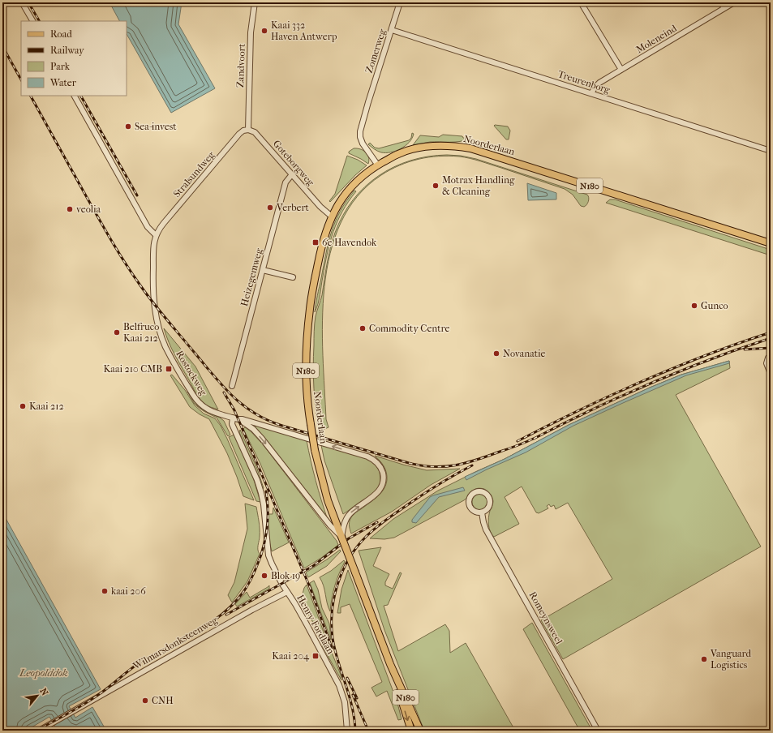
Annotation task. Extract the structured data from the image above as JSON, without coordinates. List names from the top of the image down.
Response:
{
  "streets": {
    "main road": ["Noorderlaan", "N180"],
    "street": [
      "Moleneind",
      "Zomerweg",
      "Zandvoort",
      "Treurenborg",
      "Goteborgweg",
      "Stralsundweg",
      "Heizegemweg",
      "Rostockweg",
      "Romeynsweel",
      "Henry Fordlaan",
      "Wilmarsdonksteenweg"
    ]
  },
  "crossings": [
    ["Moleneind", "Treurenborg"],
    ["Zomerweg", "Treurenborg"],
    ["Zomerweg", "Noorderlaan"],
    ["Zandvoort", "Goteborgweg"],
    ["Zandvoort", "Stralsundweg"],
    ["Noorderlaan", "Goteborgweg"],
    ["Noorderlaan", "Rostockweg"],
    ["Goteborgweg", "Stralsundweg"],
    ["Goteborgweg", "Heizegemweg"],
    ["Stralsundweg", "Rostockweg"],
    ["Rostockweg", "Henry Fordlaan"],
    ["Henry Fordlaan", "Wilmarsdonksteenweg"]
  ],
  "water": ["Leopolddok"],
  "places": {
    "other": [
      "Kaai 332 Haven Antwerp",
      "Sea-invest",
      "Motrax Handling & Cleaning",
      "Verbert",
      "veolia",
      "Gunco",
      "Commodity Centre",
      "Belfruco Kaai 212",
      "Novanatie",
      "Kaai 212",
      "Blok 19",
      "kaai 206",
      "Vanguard Logistics",
      "CNH"
    ],
    "transit": ["6e Havendok", "Kaai 210 CMB", "Kaai 204"]
  },
  "legend": [
    "Road",
    "Railway",
    "Park",
    "Water"
  ],
  "north": "top right"
}
